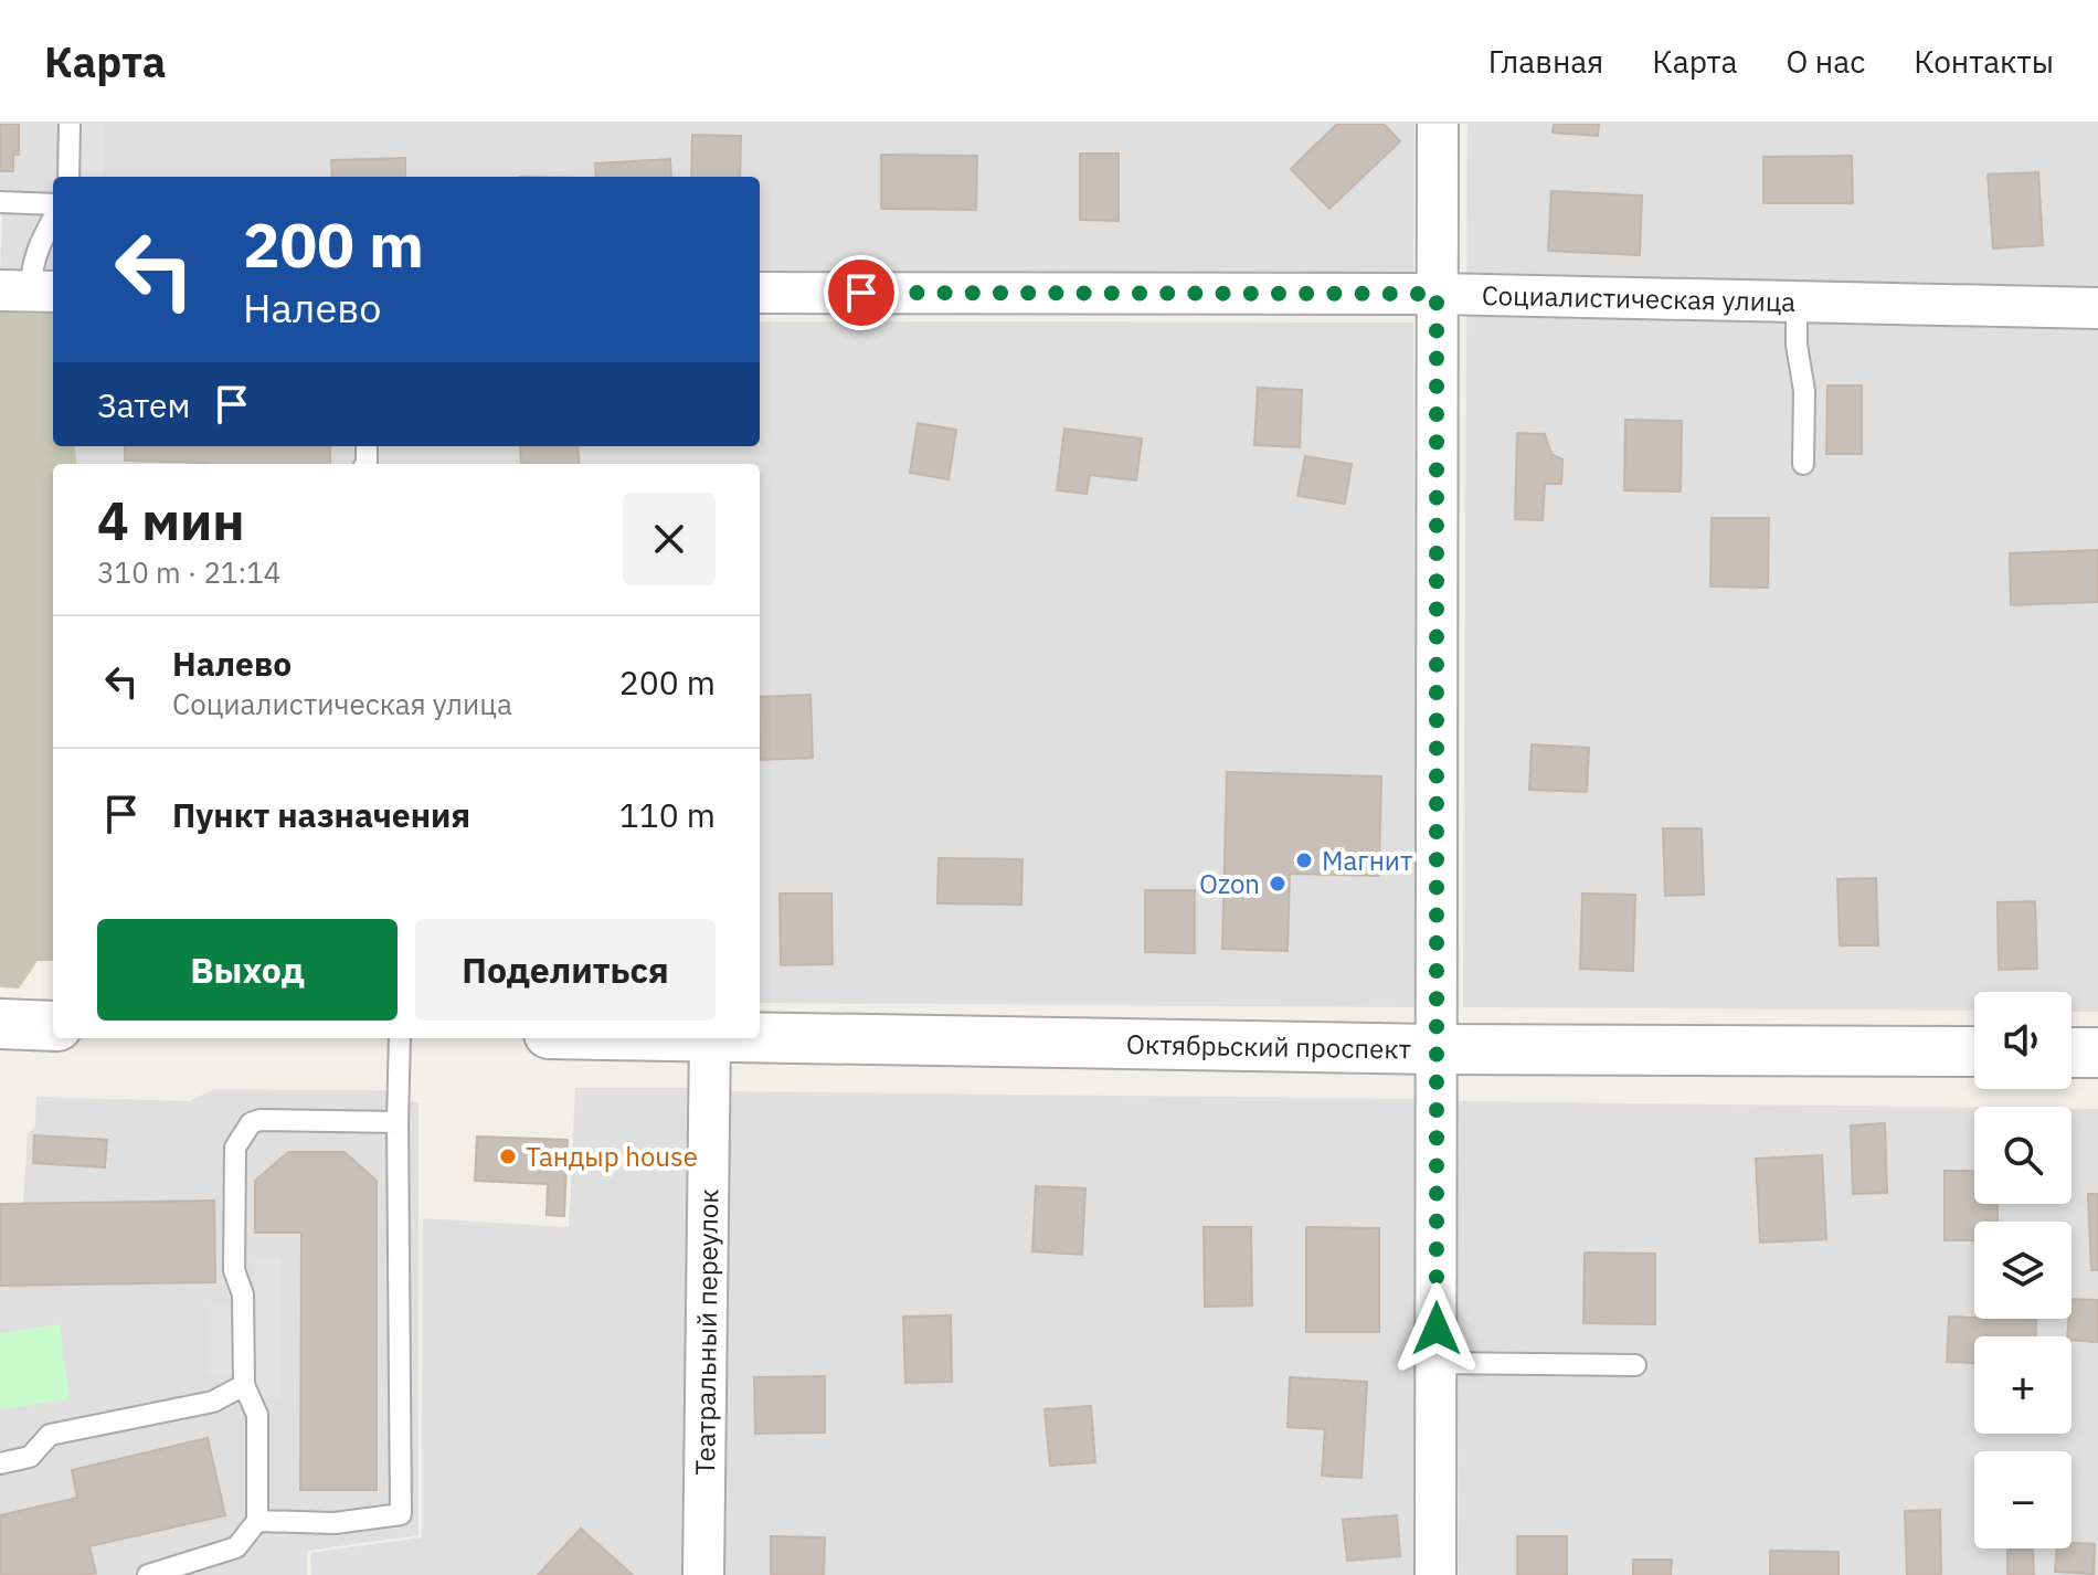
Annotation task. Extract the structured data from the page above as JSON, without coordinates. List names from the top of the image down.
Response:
{
  "streets": {
    "street": ["Социалистическая улица", "Октябрьский проспект", "Театральный переулок"]
  },
  "places": ["Магнит", "Ozon", "Тандыр house"],
  "page": {
    "header": "Карта",
    "nav": [
      "Главная",
      "Карта",
      "О нас",
      "Контакты"
    ],
    "turn": ["200 m", "Налево"],
    "then": "Затем",
    "heading": ["4 мин", "310 m · 21:14"],
    "list": [
      {
        "name": "Налево",
        "note": "Социалистическая улица",
        "value": "200 m"
      },
      {
        "name": "Пункт назначения",
        "value": "110 m"
      }
    ],
    "buttons": ["Выход", "Поделиться"],
    "map_buttons": ["+", "−"]
  }
}
